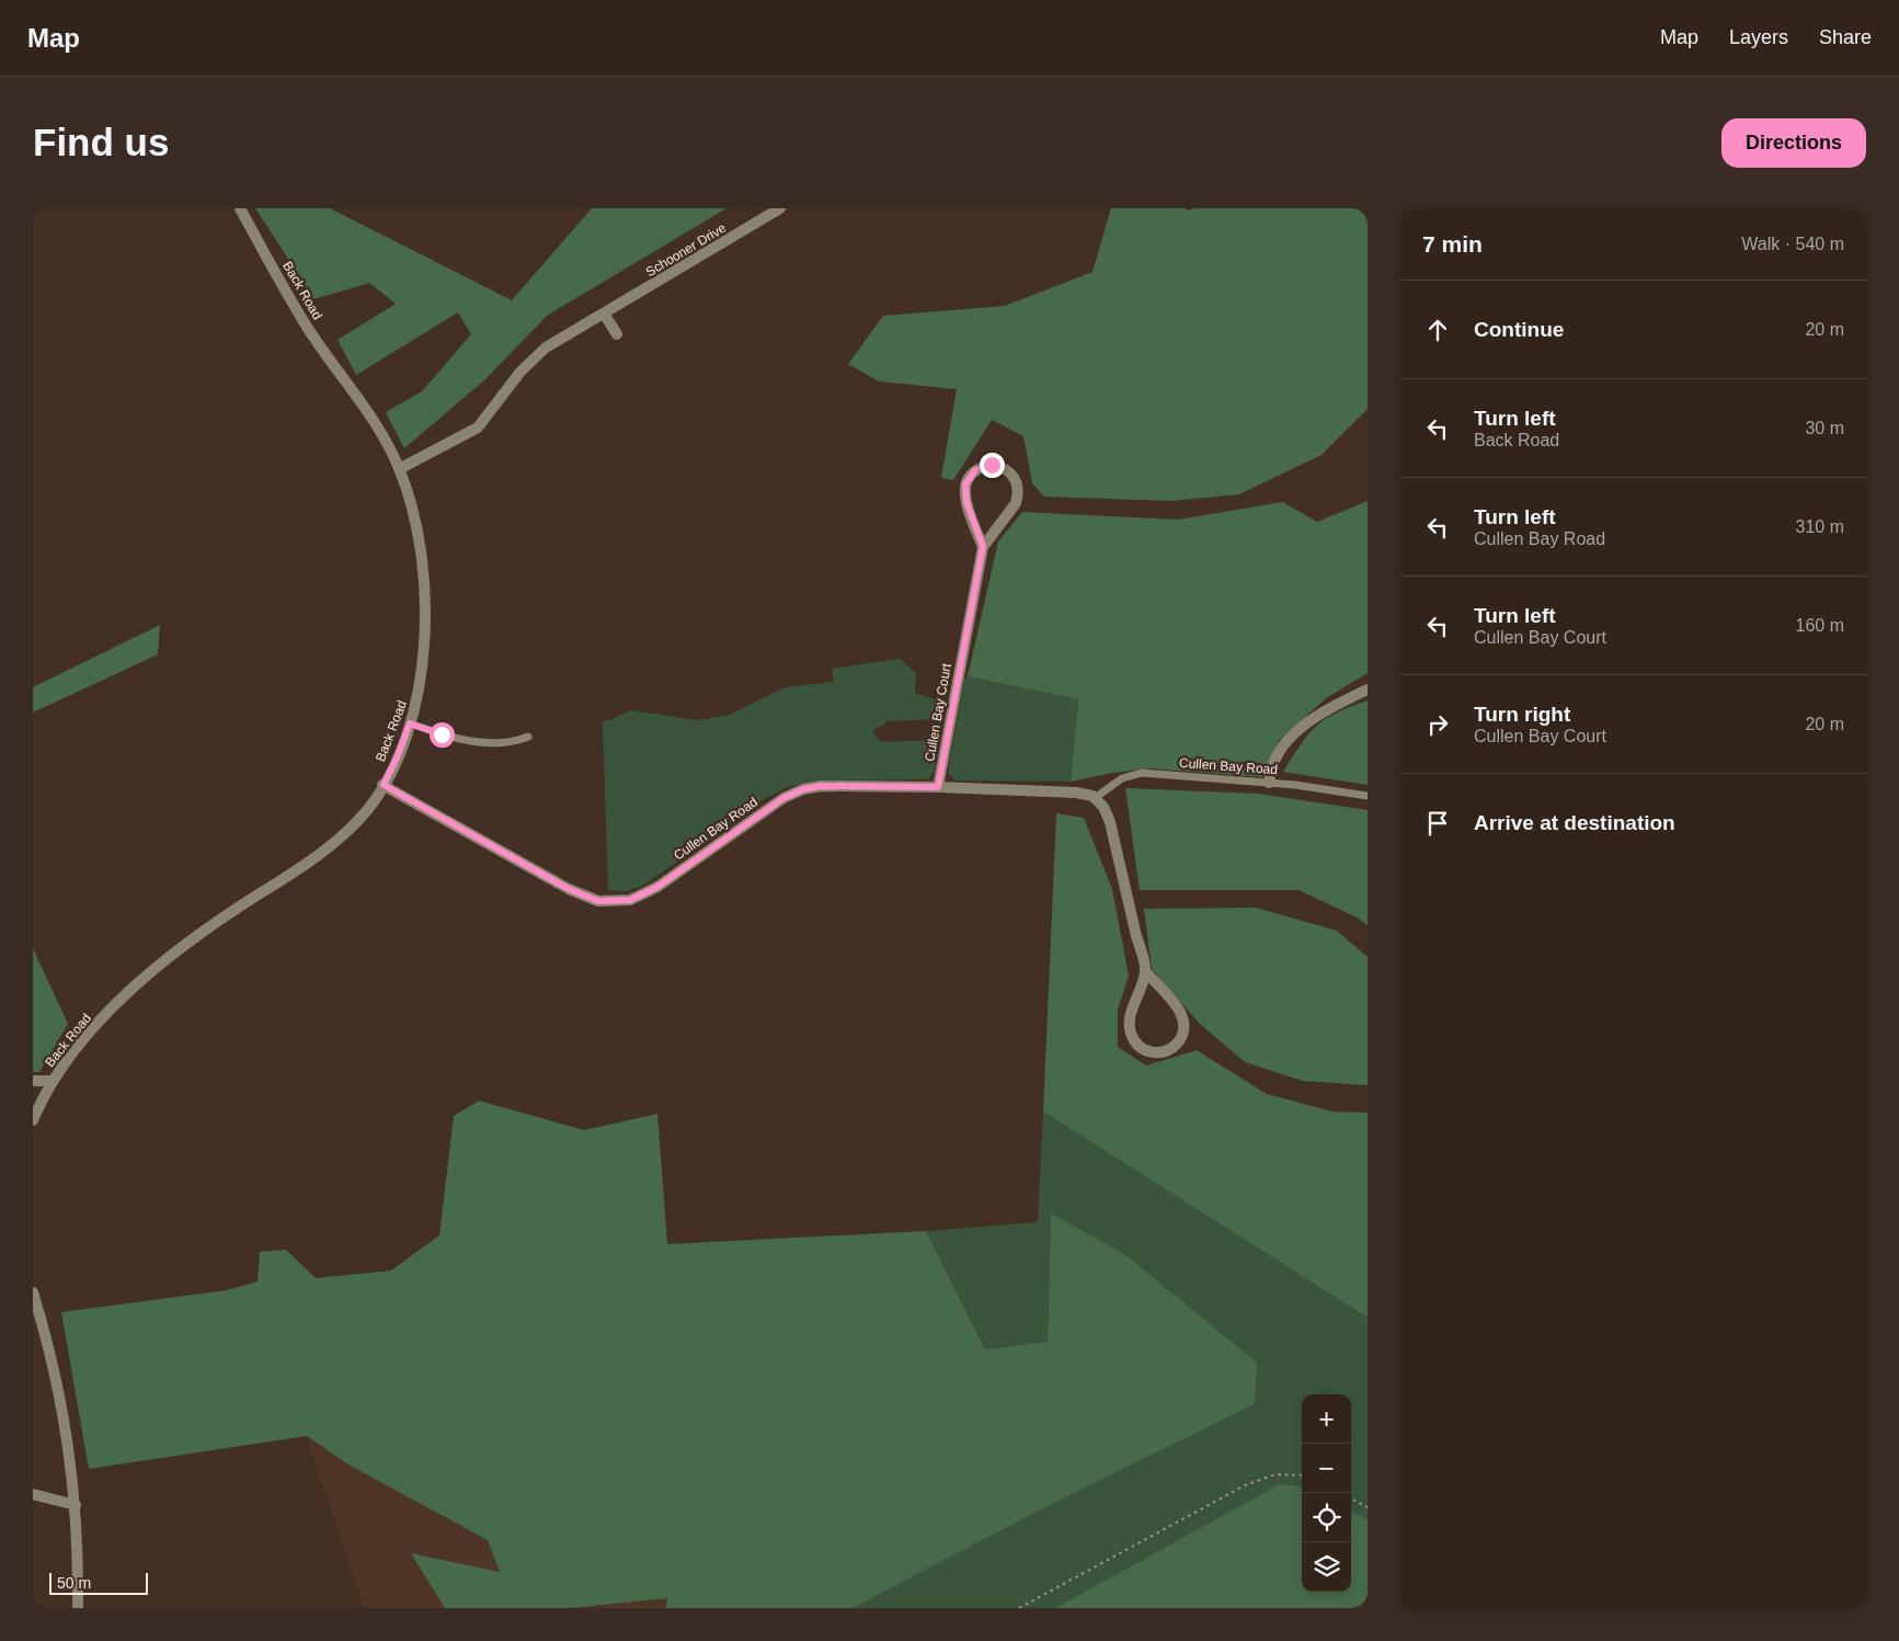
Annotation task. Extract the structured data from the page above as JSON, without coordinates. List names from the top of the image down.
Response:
{
  "streets": {
    "street": [
      "Schooner Drive",
      "Back Road",
      "Cullen Bay Court",
      "Cullen Bay Road"
    ]
  },
  "crossings": [
    ["Schooner Drive", "Back Road"],
    ["Back Road", "Cullen Bay Road"],
    ["Cullen Bay Court", "Cullen Bay Road"]
  ],
  "scale_bar": "50 m",
  "page": {
    "header": "Map",
    "nav": ["Map", "Layers", "Share"],
    "buttons": "Directions",
    "title": "Find us",
    "heading": ["7 min", "Walk · 540 m"],
    "list": [
      ["Continue", "20 m"],
      ["Turn left", "Back Road", "30 m"],
      ["Turn left", "Cullen Bay Road", "310 m"],
      ["Turn left", "Cullen Bay Court", "160 m"],
      ["Turn right", "Cullen Bay Court", "20 m"],
      "Arrive at destination"
    ],
    "map_buttons": ["+", "−"],
    "scale": "50 m"
  }
}
